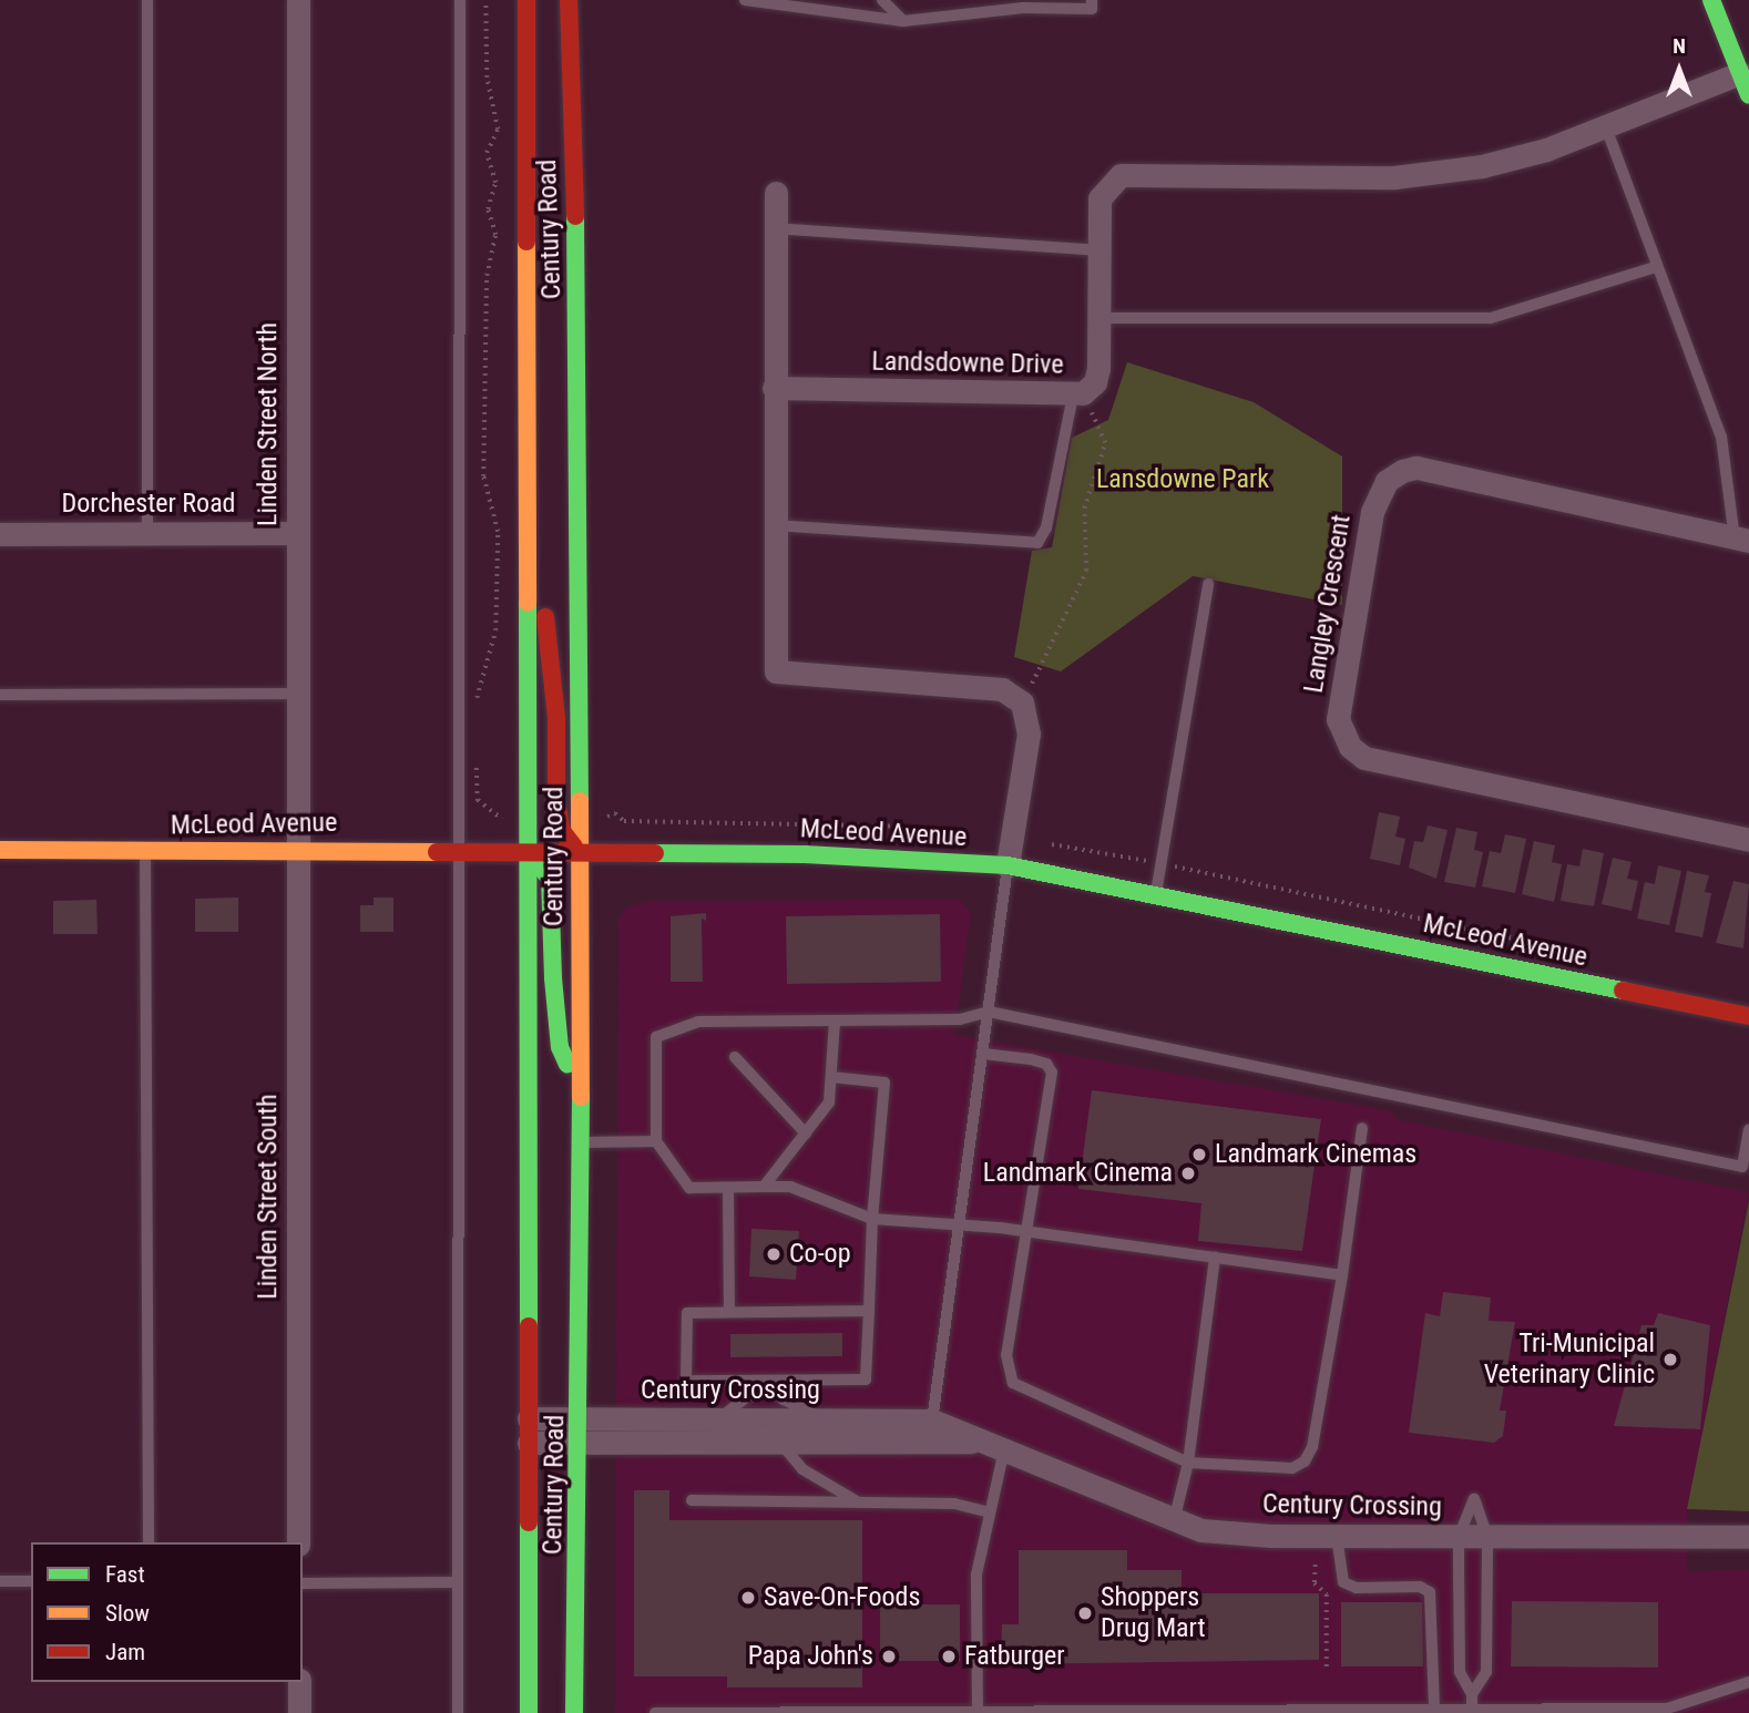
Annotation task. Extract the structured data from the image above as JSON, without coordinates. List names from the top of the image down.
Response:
{
  "streets": {
    "main road": ["Century Road", "McLeod Avenue"],
    "street": [
      "Landsdowne Drive",
      "Linden Street North",
      "Dorchester Road",
      "Langley Crescent",
      "Linden Street South",
      "Century Crossing"
    ]
  },
  "crossings": [
    ["Century Road", "McLeod Avenue"],
    ["Century Road", "Century Crossing"],
    ["Linden Street North", "Dorchester Road"],
    ["Linden Street North", "McLeod Avenue"],
    ["Linden Street North", "Linden Street South"],
    ["McLeod Avenue", "Linden Street South"]
  ],
  "parks": ["Lansdowne Park"],
  "places": [
    "Landmark Cinemas",
    "Landmark Cinema",
    "Co-op",
    "Tri-Municipal Veterinary Clinic",
    "Save-On-Foods",
    "Shoppers Drug Mart",
    "Papa John's",
    "Fatburger"
  ],
  "legend": ["Fast", "Slow", "Jam"],
  "north": "top"
}
